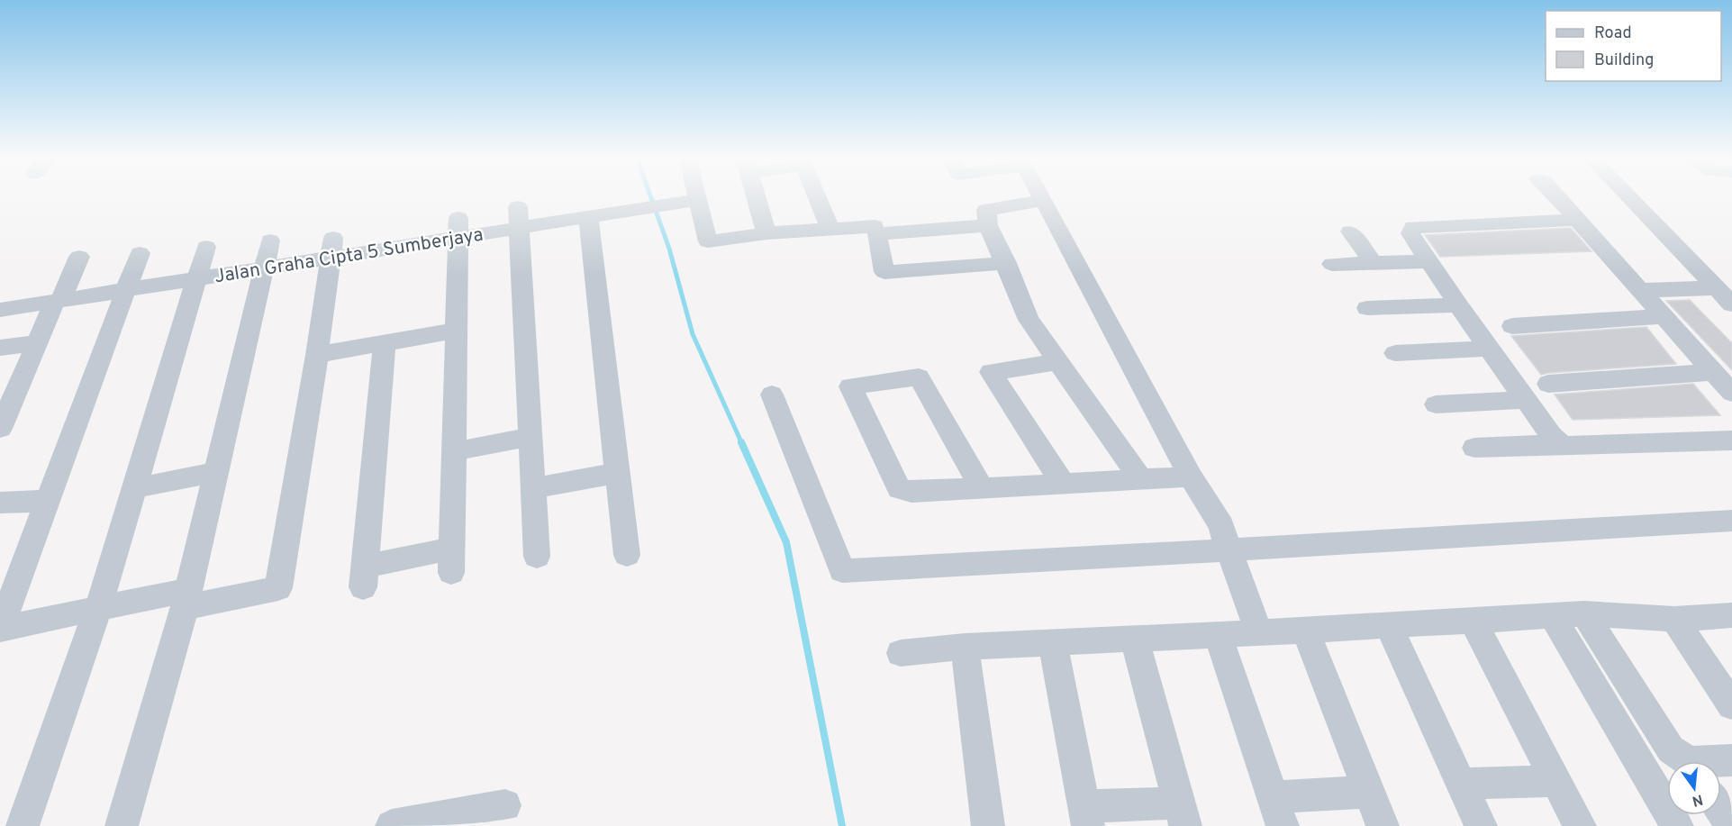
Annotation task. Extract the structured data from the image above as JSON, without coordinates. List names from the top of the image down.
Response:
{
  "streets": {
    "street": ["Jalan Graha Cipta 5 Sumberjaya"]
  },
  "legend": ["Road", "Building"],
  "north": "bottom"
}
